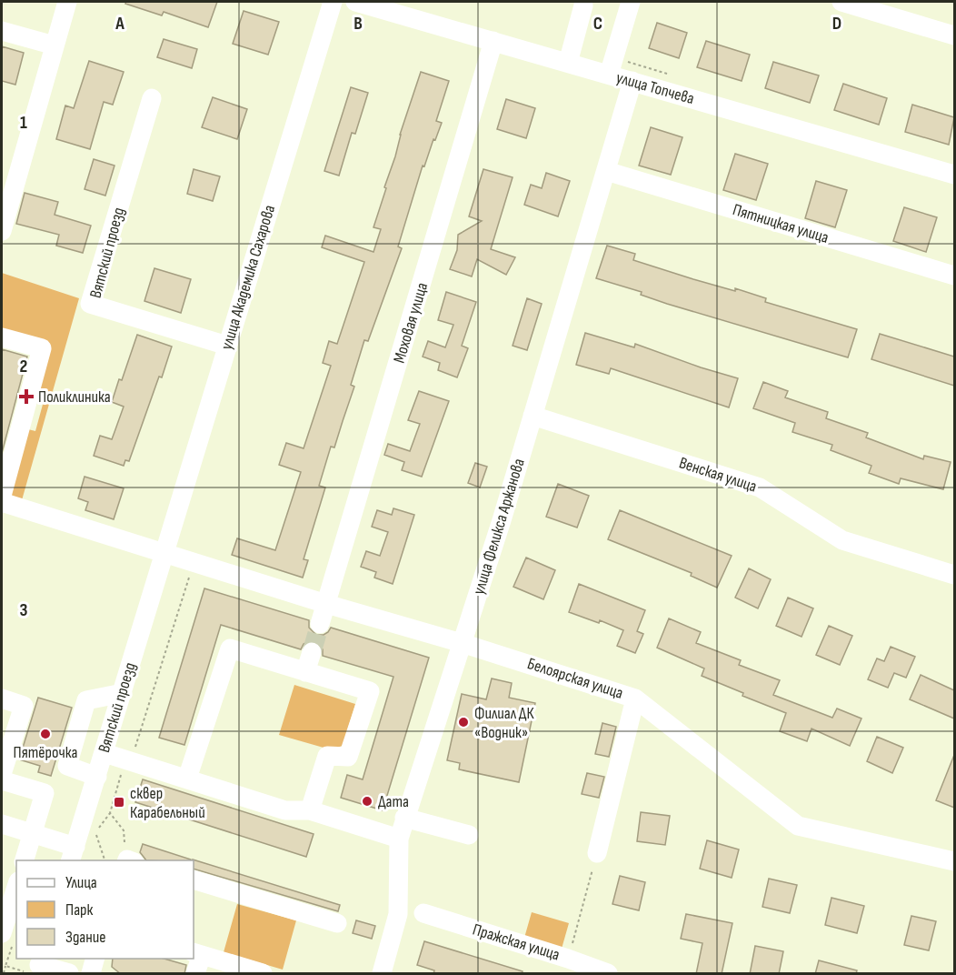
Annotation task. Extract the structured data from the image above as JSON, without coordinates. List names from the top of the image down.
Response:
{
  "streets": {
    "street": [
      "улица Топчева",
      "Пятницкая улица",
      "Вятский проезд",
      "улица Академика Сахарова",
      "Моховая улица",
      "Венская улица",
      "улица Феликса Аржанова",
      "Белоярская улица",
      "Пражская улица"
    ]
  },
  "crossings": [
    ["улица Топчева", "Моховая улица"],
    ["улица Топчева", "улица Феликса Аржанова"],
    ["Пятницкая улица", "улица Феликса Аржанова"],
    ["Вятский проезд", "улица Академика Сахарова"],
    ["Вятский проезд", "Белоярская улица"],
    ["улица Академика Сахарова", "Белоярская улица"],
    ["Моховая улица", "Белоярская улица"],
    ["Венская улица", "улица Феликса Аржанова"],
    ["улица Феликса Аржанова", "Белоярская улица"]
  ],
  "places": {
    "health": ["Поликлиника"],
    "other": ["Филиал ДК «Водник»", "Пятёрочка", "Дата"],
    "transit": ["сквер Карабельный"]
  },
  "legend": ["Улица", "Парк", "Здание"],
  "grid": {
    "columns": [
      "A",
      "B",
      "C",
      "D"
    ],
    "rows": ["1", "2", "3"]
  }
}
